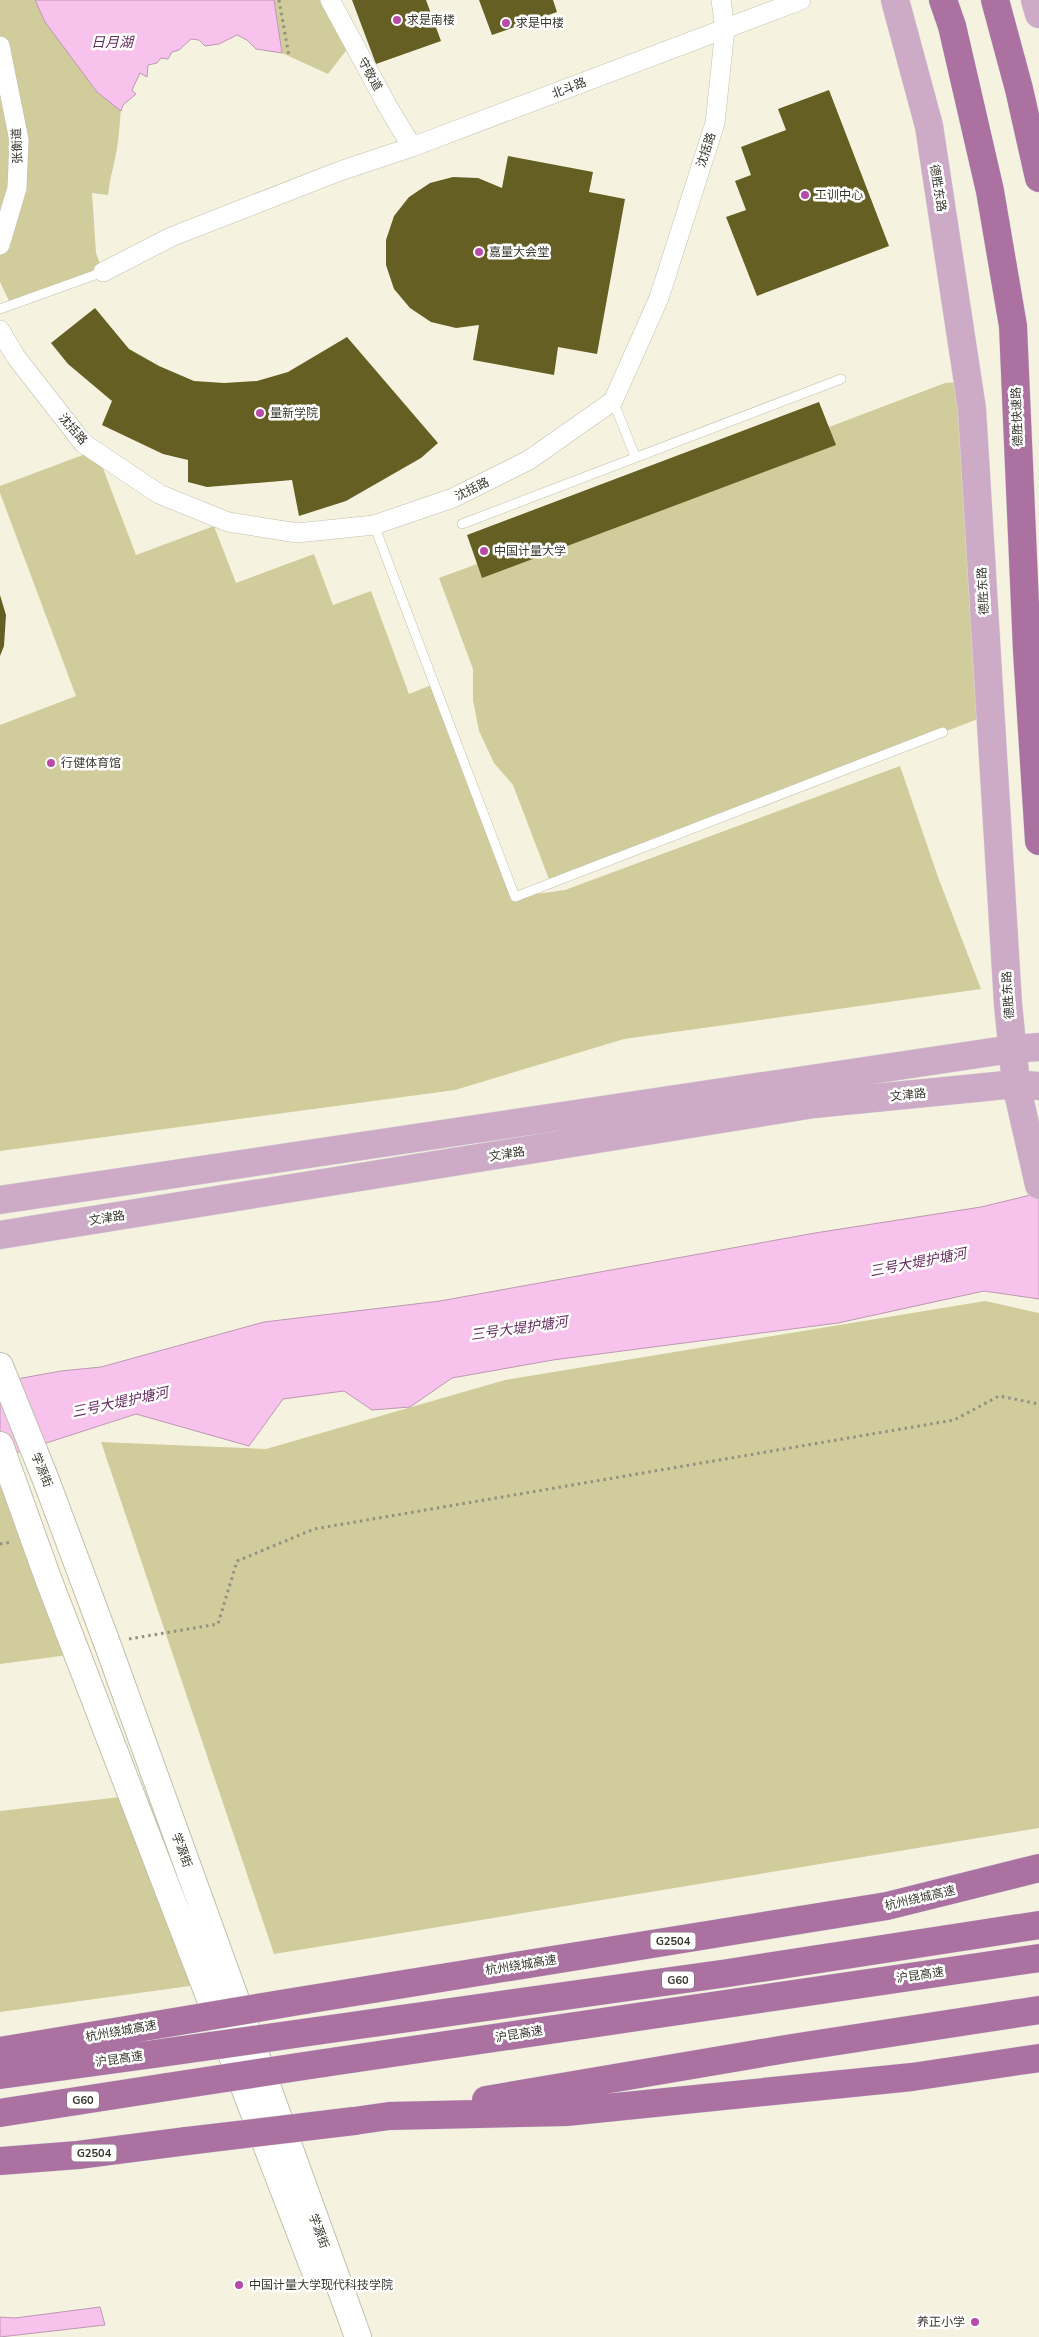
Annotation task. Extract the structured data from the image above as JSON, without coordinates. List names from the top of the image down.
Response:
{
  "streets": {
    "highway": [
      "德胜快速路",
      "杭州绕城高速",
      "G2504",
      "沪昆高速",
      "G60"
    ],
    "main road": ["德胜东路", "文津路", "学源街"],
    "street": [
      "守敬道",
      "北斗路",
      "张衡道",
      "沈括路"
    ]
  },
  "crossings": [
    ["守敬道", "北斗路"],
    ["北斗路", "沈括路"],
    ["德胜东路", "文津路"]
  ],
  "water": ["日月湖", "三号大堤护塘河"],
  "places": [
    "求是南楼",
    "求是中楼",
    "工训中心",
    "嘉量大会堂",
    "量新学院",
    "中国计量大学",
    "行健体育馆",
    "中国计量大学现代科技学院",
    "养正小学"
  ]
}
